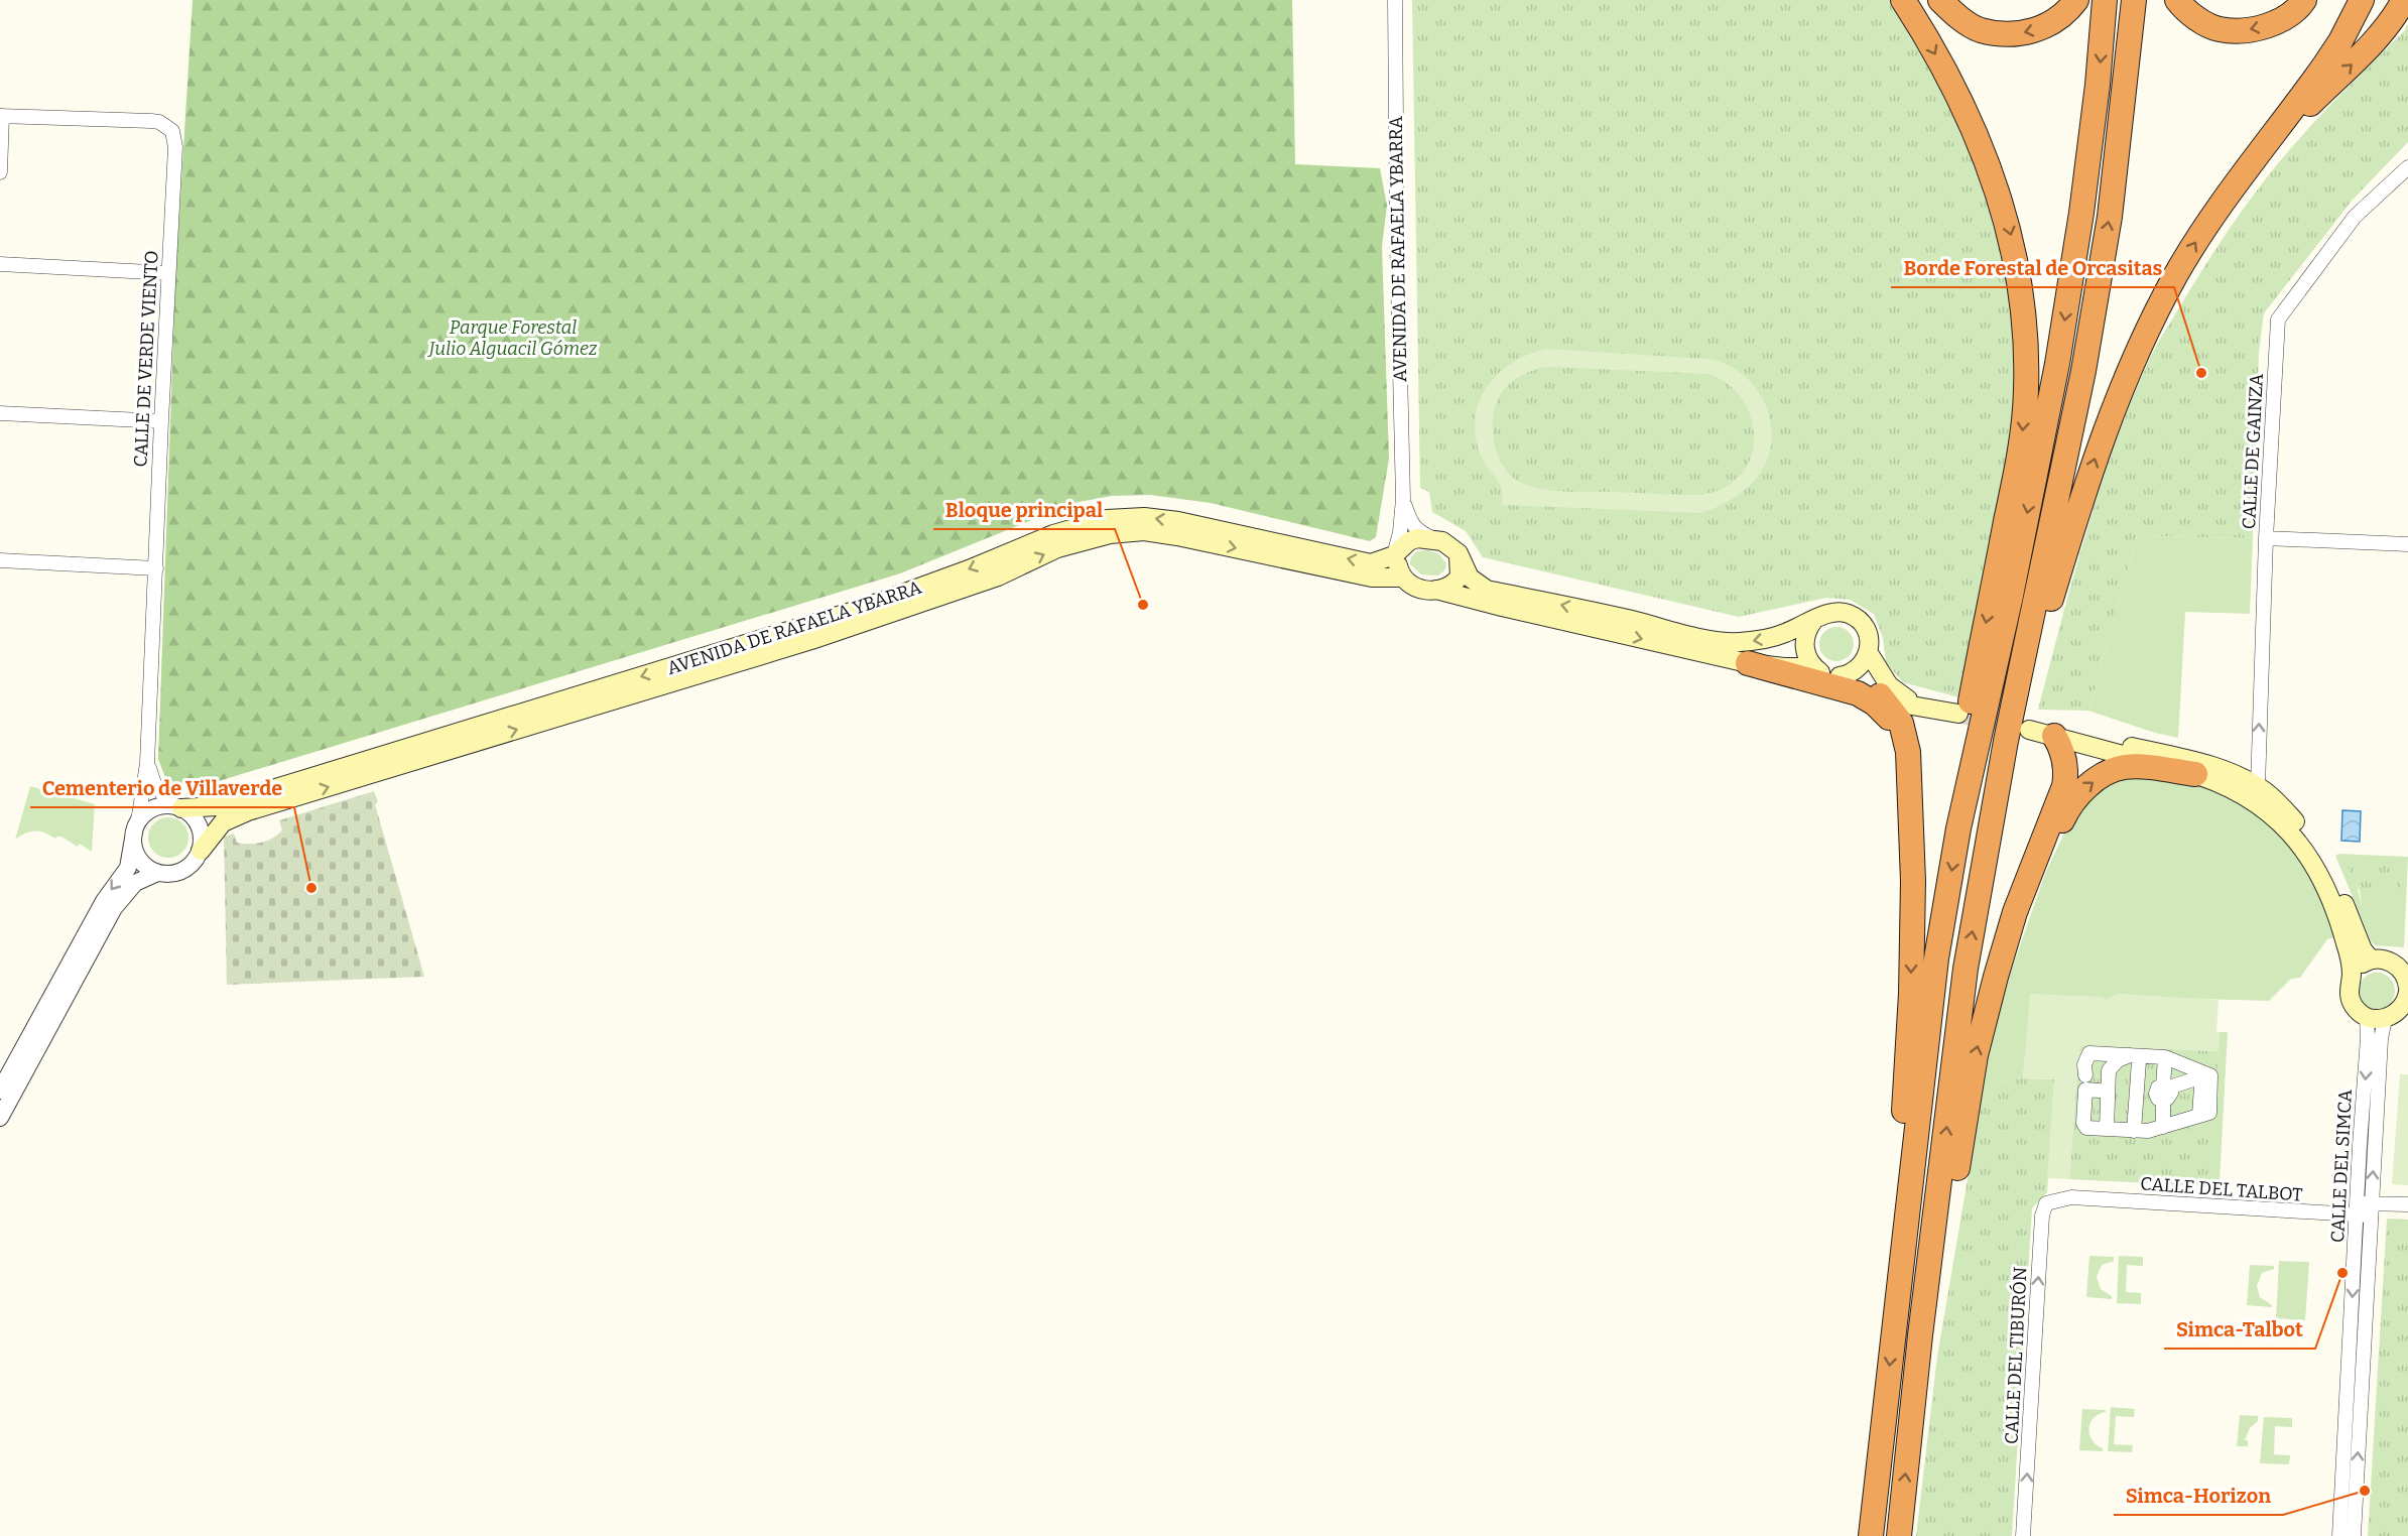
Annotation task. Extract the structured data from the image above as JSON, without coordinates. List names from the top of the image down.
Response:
{
  "streets": {
    "main road": ["AVENIDA DE RAFAELA YBARRA"],
    "street": [
      "CALLE DE VERDE VIENTO",
      "CALLE DE GAINZA",
      "CALLE DEL SIMCA",
      "CALLE DEL TALBOT",
      "CALLE DEL TIBURÓN"
    ]
  },
  "crossings": [
    ["AVENIDA DE RAFAELA YBARRA", "CALLE DE VERDE VIENTO"],
    ["CALLE DEL SIMCA", "CALLE DEL TALBOT"],
    ["CALLE DEL TALBOT", "CALLE DEL TIBURÓN"]
  ],
  "one_way": ["CALLE DE GAINZA", "CALLE DEL TIBURÓN"],
  "parks": ["Parque Forestal Julio Alguacil Gómez"],
  "places": [
    "Borde Forestal de Orcasitas",
    "Bloque principal",
    "Cementerio de Villaverde",
    "Simca-Talbot",
    "Simca-Horizon"
  ]
}
